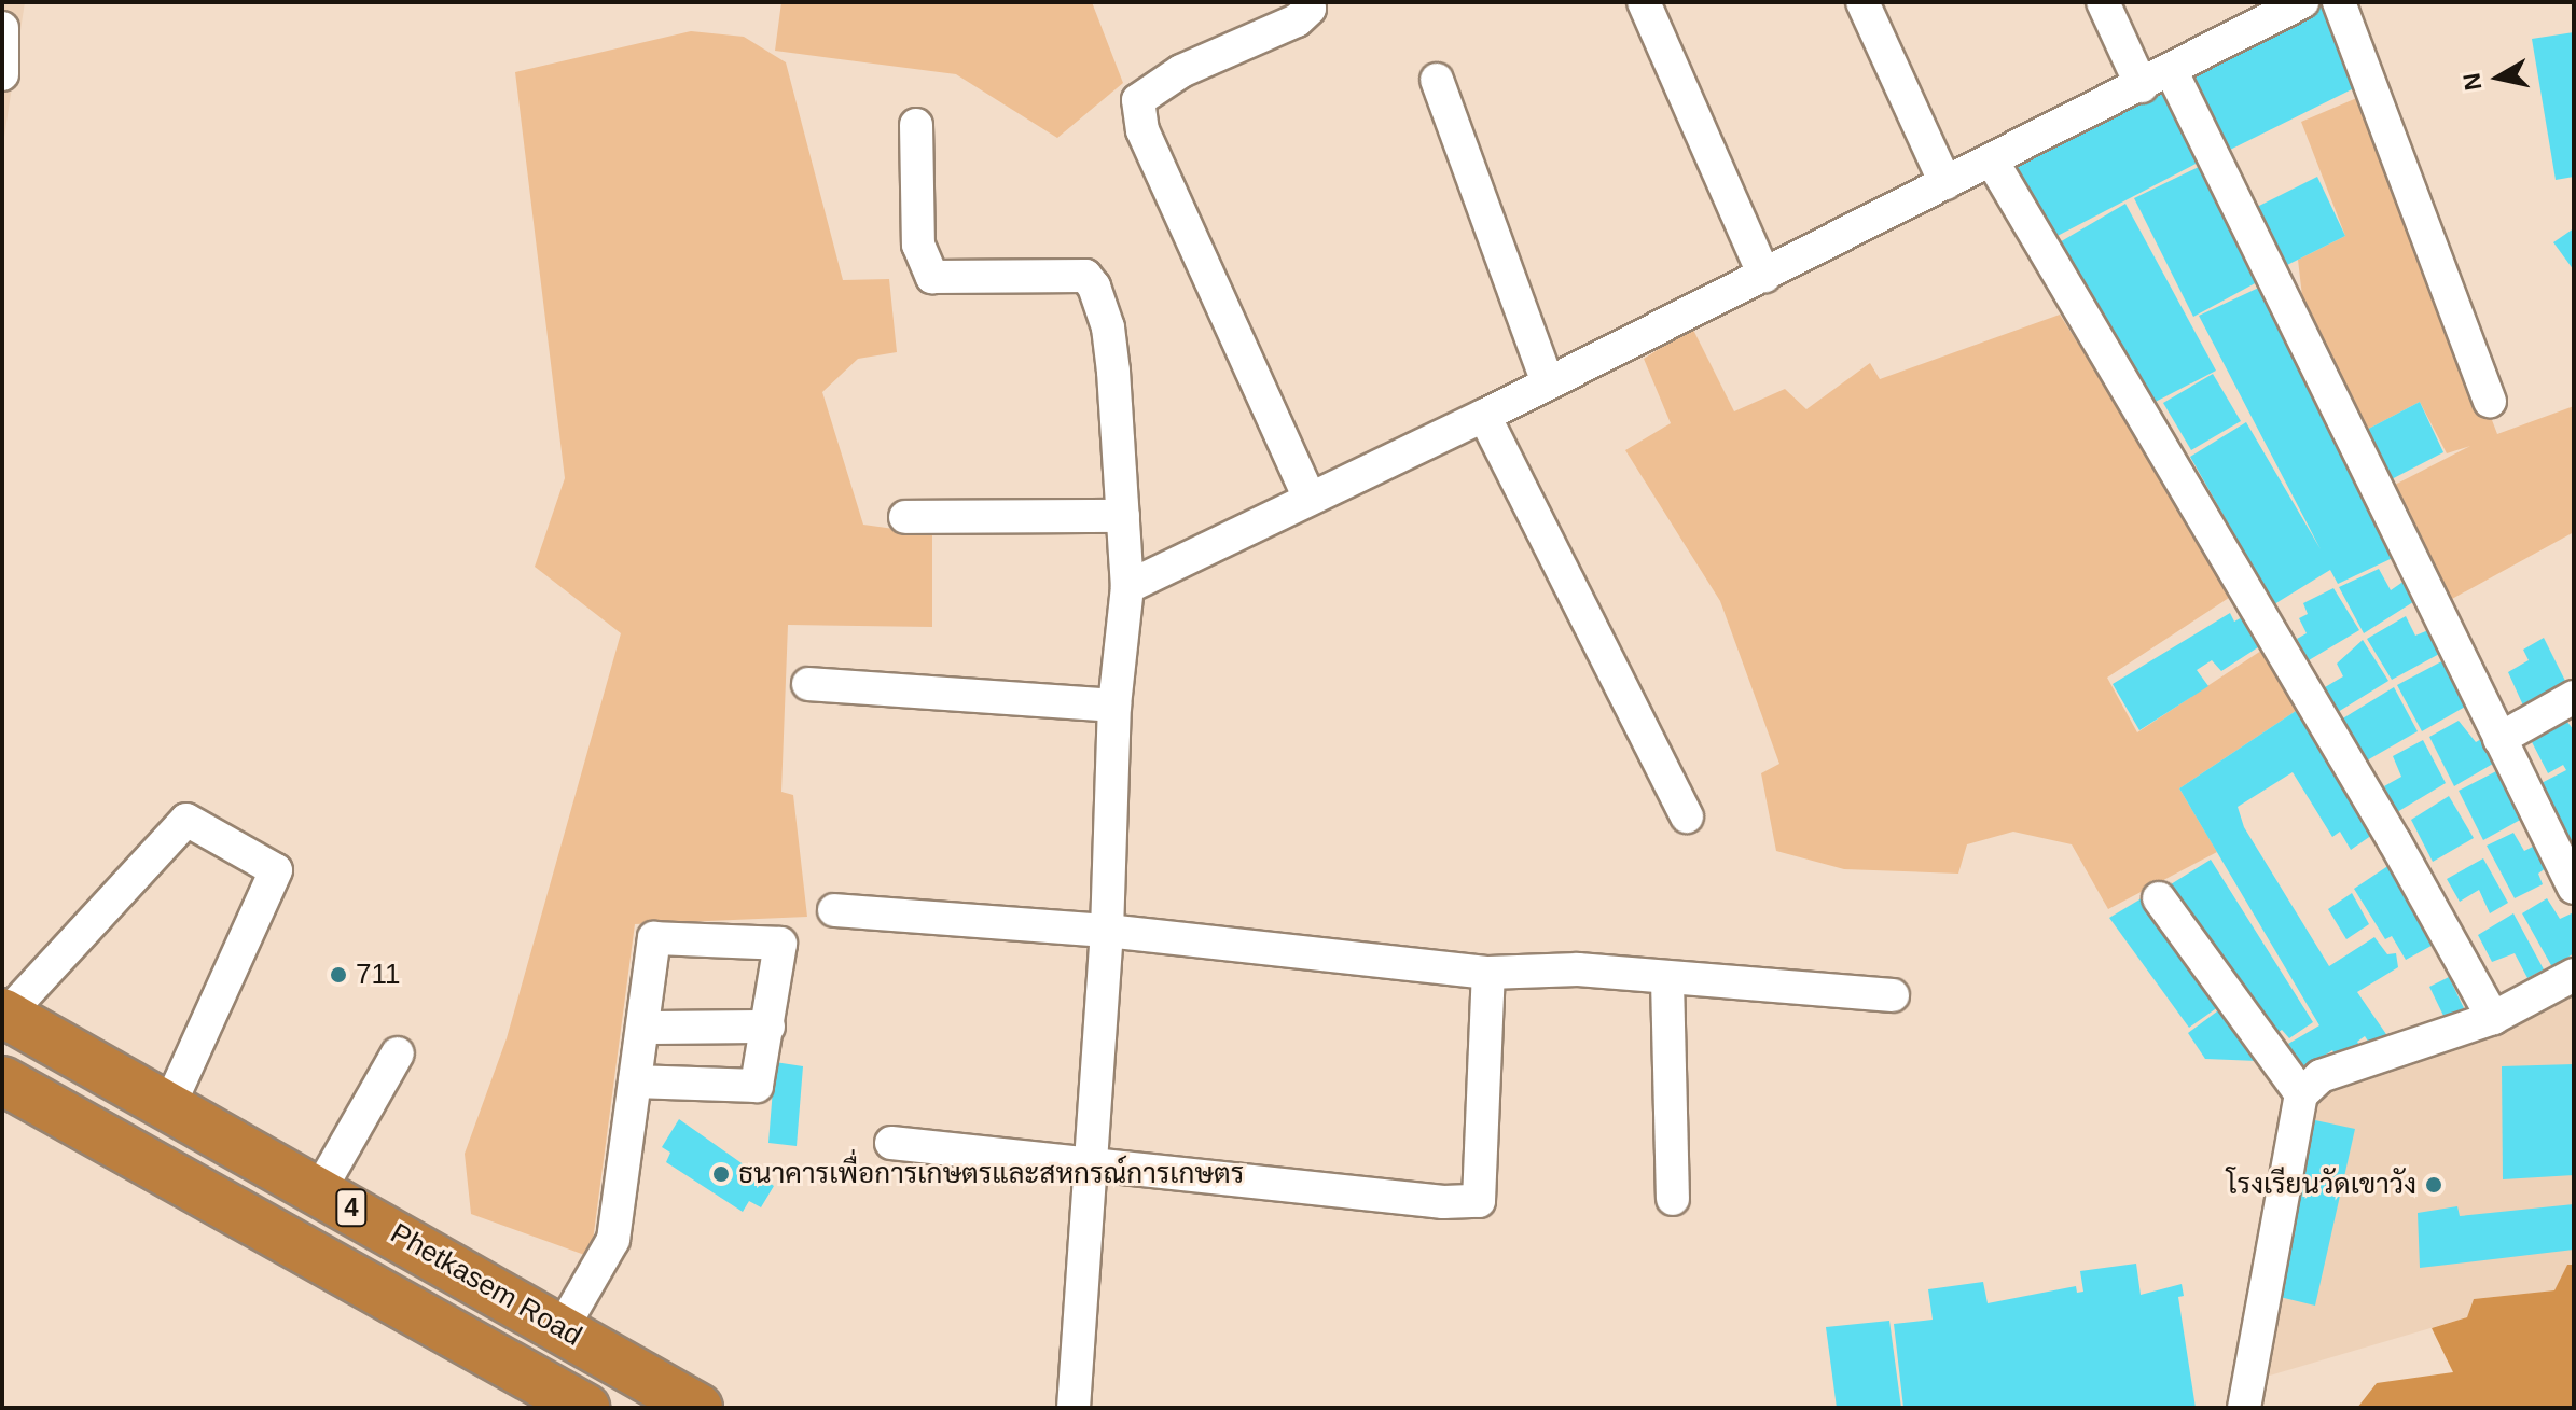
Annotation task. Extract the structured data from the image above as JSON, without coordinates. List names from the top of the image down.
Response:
{
  "streets": {
    "highway": ["4", "Phetkasem Road"]
  },
  "places": ["711", "ธนาคารเพื่อการเกษตรและสหกรณ์การเกษตร", "โรงเรียนวัดเขาวัง"],
  "north": "left"
}
